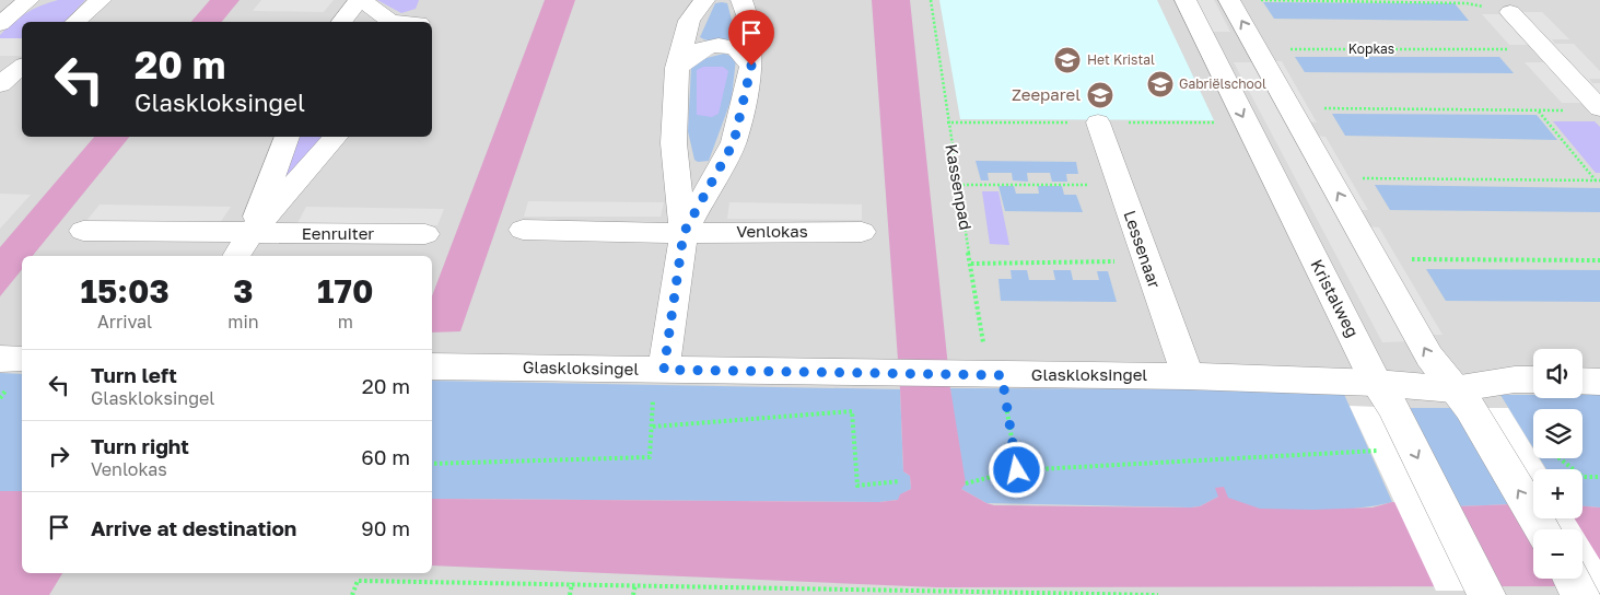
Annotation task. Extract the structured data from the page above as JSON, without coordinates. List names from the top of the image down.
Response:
{
  "streets": {
    "street": [
      "Venlokas",
      "Eenruiter",
      "Lessenaar",
      "Kristalweg",
      "Glaskloksingel"
    ],
    "path": ["Kopkas", "Kassenpad"]
  },
  "crossings": [
    ["Kassenpad", "Glaskloksingel"],
    ["Lessenaar", "Glaskloksingel"],
    ["Kristalweg", "Glaskloksingel"]
  ],
  "places": {
    "school or university": ["Het Kristal", "Gabriëlschool", "Zeeparel"]
  },
  "page": {
    "turn": ["20 m", "Glaskloksingel"],
    "eta": [
      "15:03",
      "Arrival",
      "3",
      "min",
      "170",
      "m"
    ],
    "map_buttons": ["+", "−"],
    "list": [
      {
        "name": "Turn left",
        "note": "Glaskloksingel",
        "value": "20 m"
      },
      {
        "name": "Turn right",
        "note": "Venlokas",
        "value": "60 m"
      },
      {
        "name": "Arrive at destination",
        "value": "90 m"
      }
    ]
  }
}
